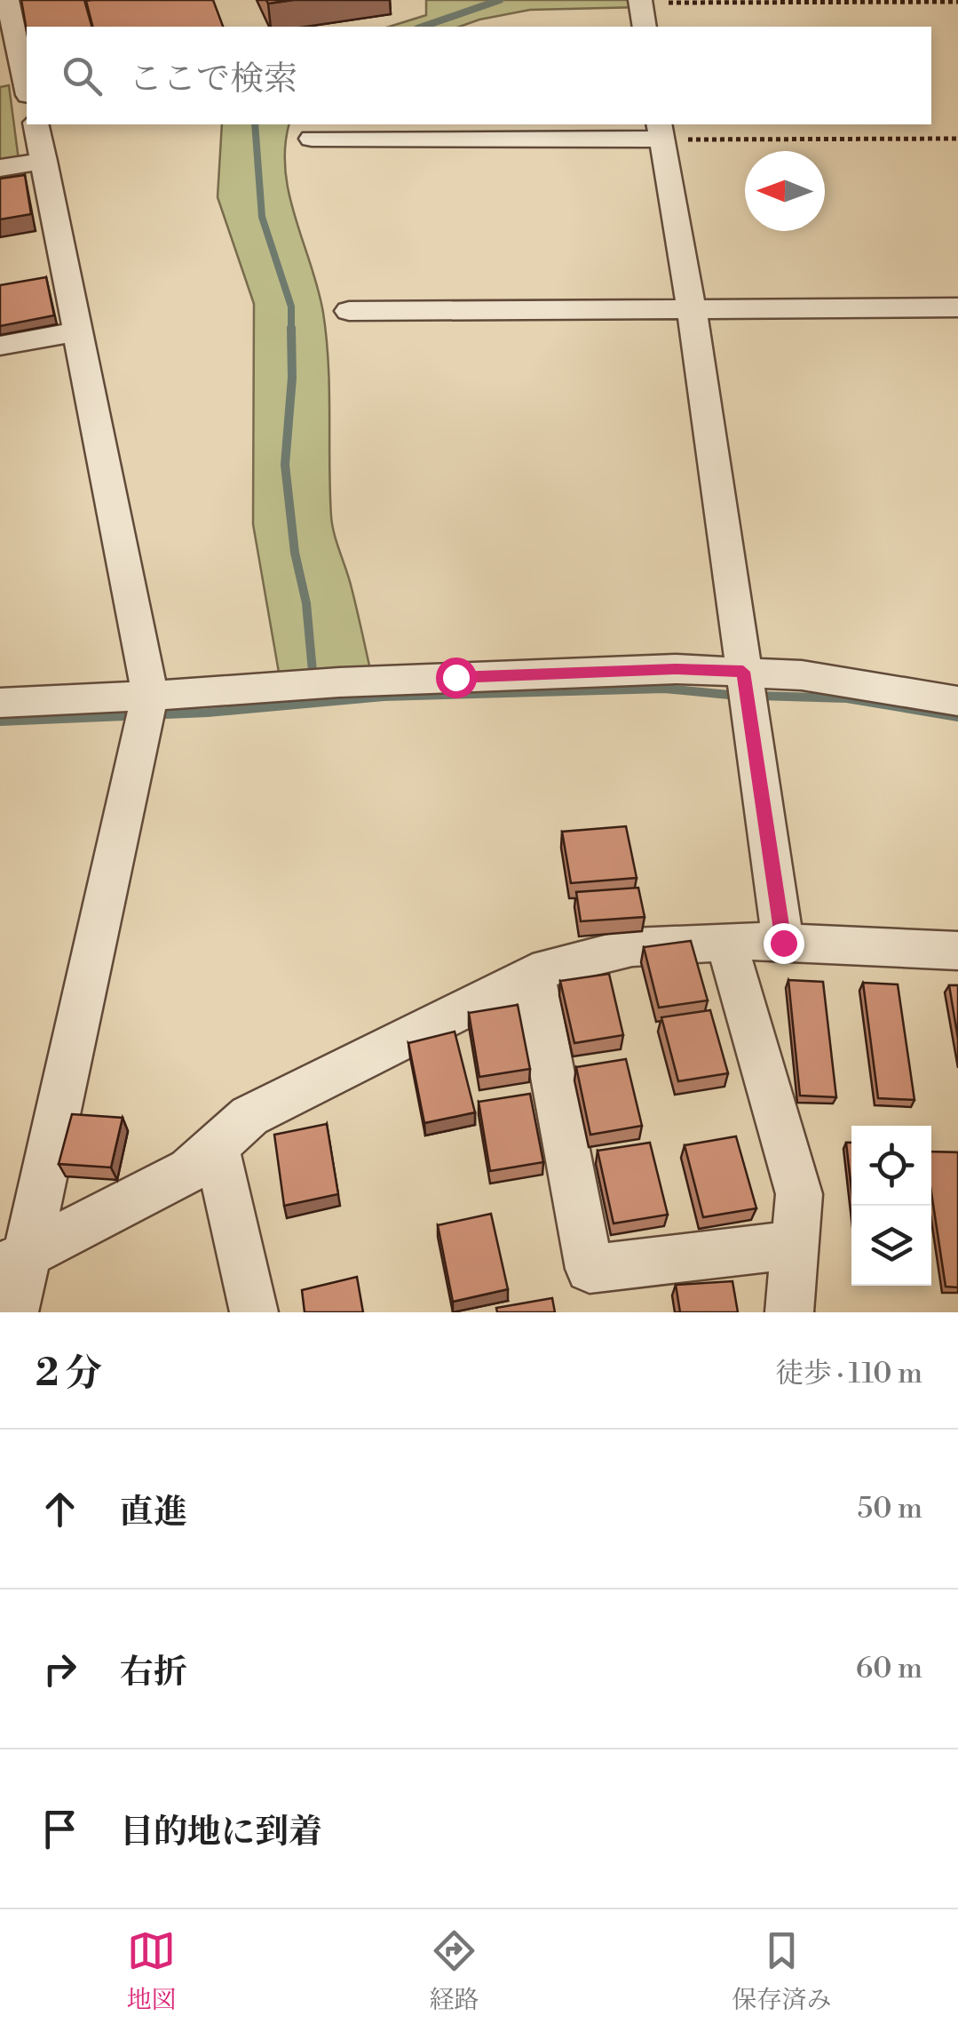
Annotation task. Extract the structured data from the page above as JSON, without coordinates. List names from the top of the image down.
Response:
{
  "north": "left",
  "page": {
    "search": "ここで検索",
    "heading": ["2 分", "徒歩 · 110 m"],
    "list": [
      ["直進", "50 m"],
      ["右折", "60 m"],
      "目的地に到着"
    ],
    "nav": ["地図", "経路", "保存済み"]
  }
}
